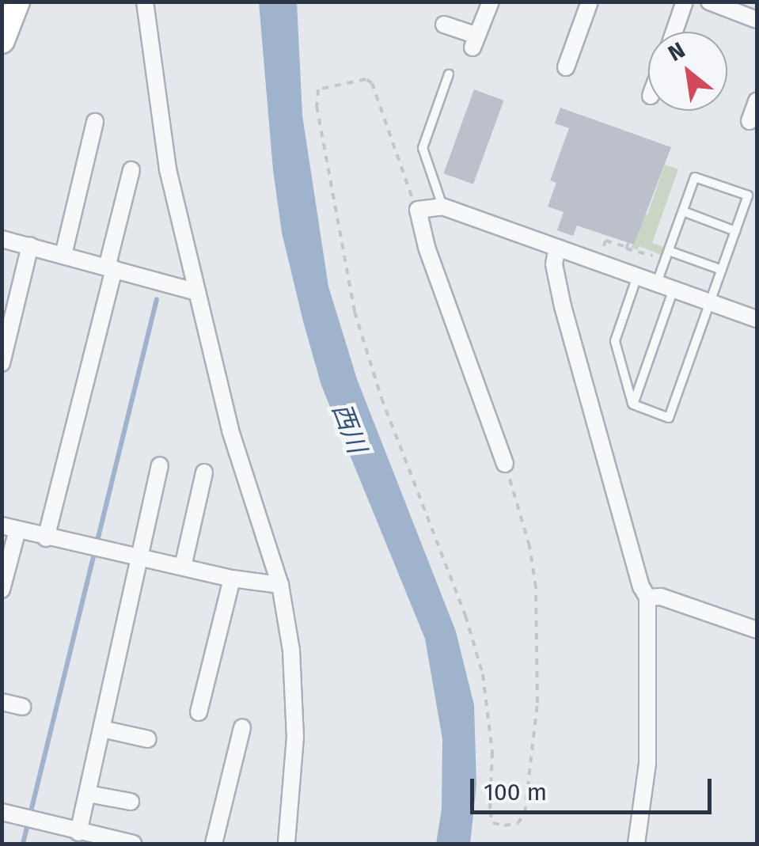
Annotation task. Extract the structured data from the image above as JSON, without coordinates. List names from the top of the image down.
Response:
{
  "water": ["西川"],
  "scale_bar": "100 m",
  "north": "top left"
}
